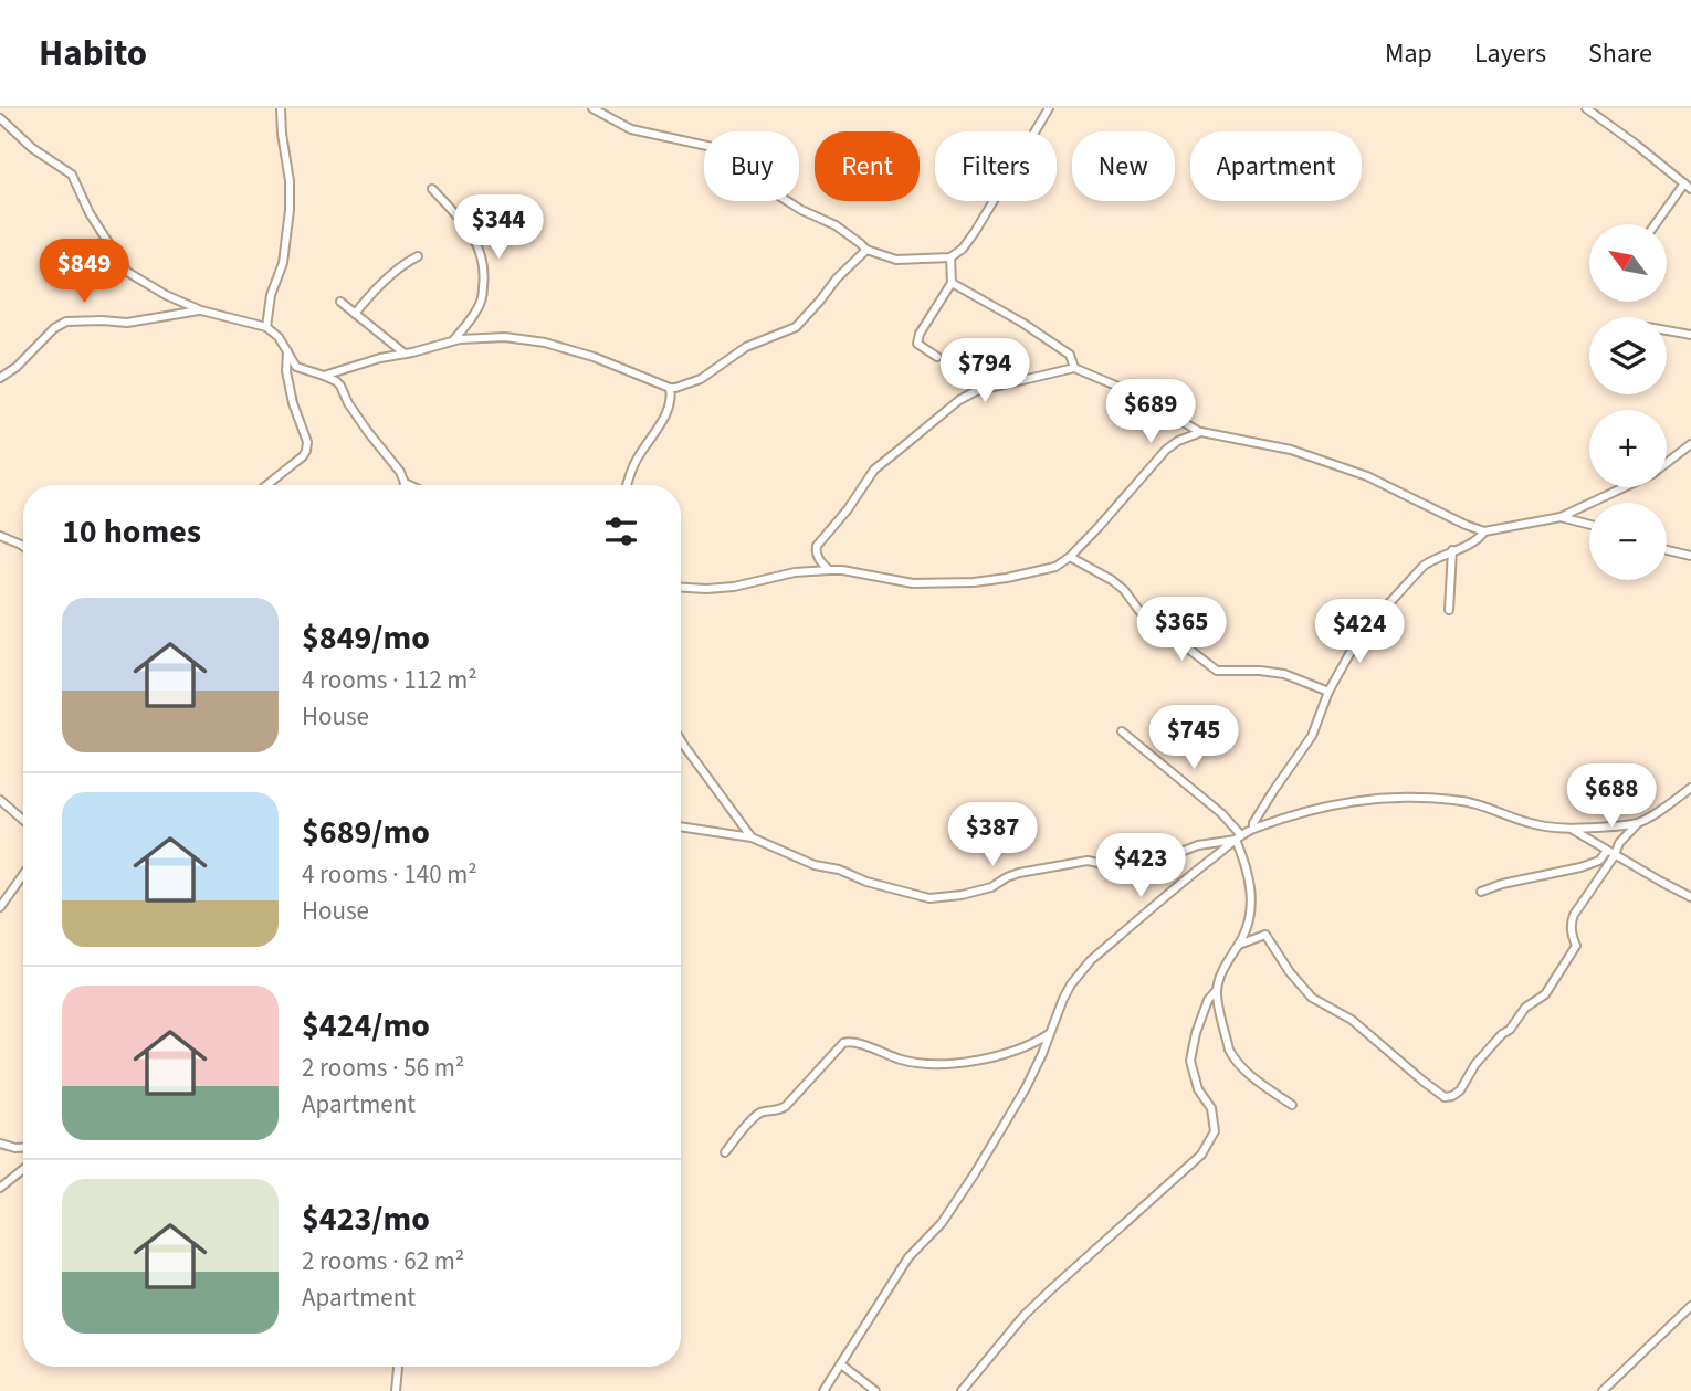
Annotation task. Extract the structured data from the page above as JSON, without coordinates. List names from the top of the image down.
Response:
{
  "north": "top left",
  "page": {
    "header": "Habito",
    "nav": ["Map", "Layers", "Share"],
    "chip": [
      "Buy",
      "Rent",
      "Filters",
      "New",
      "Apartment"
    ],
    "price": [
      "$344",
      "$849",
      "$794",
      "$689",
      "$365",
      "$424",
      "$745",
      "$688",
      "$387",
      "$423"
    ],
    "map_buttons": ["+", "−"],
    "heading": "10 homes",
    "list": [
      {
        "name": "$849/mo",
        "note": "4 rooms · 112 m² · House"
      },
      {
        "name": "$689/mo",
        "note": "4 rooms · 140 m² · House"
      },
      {
        "name": "$424/mo",
        "note": "2 rooms · 56 m² · Apartment"
      },
      {
        "name": "$423/mo",
        "note": "2 rooms · 62 m² · Apartment"
      }
    ]
  }
}
